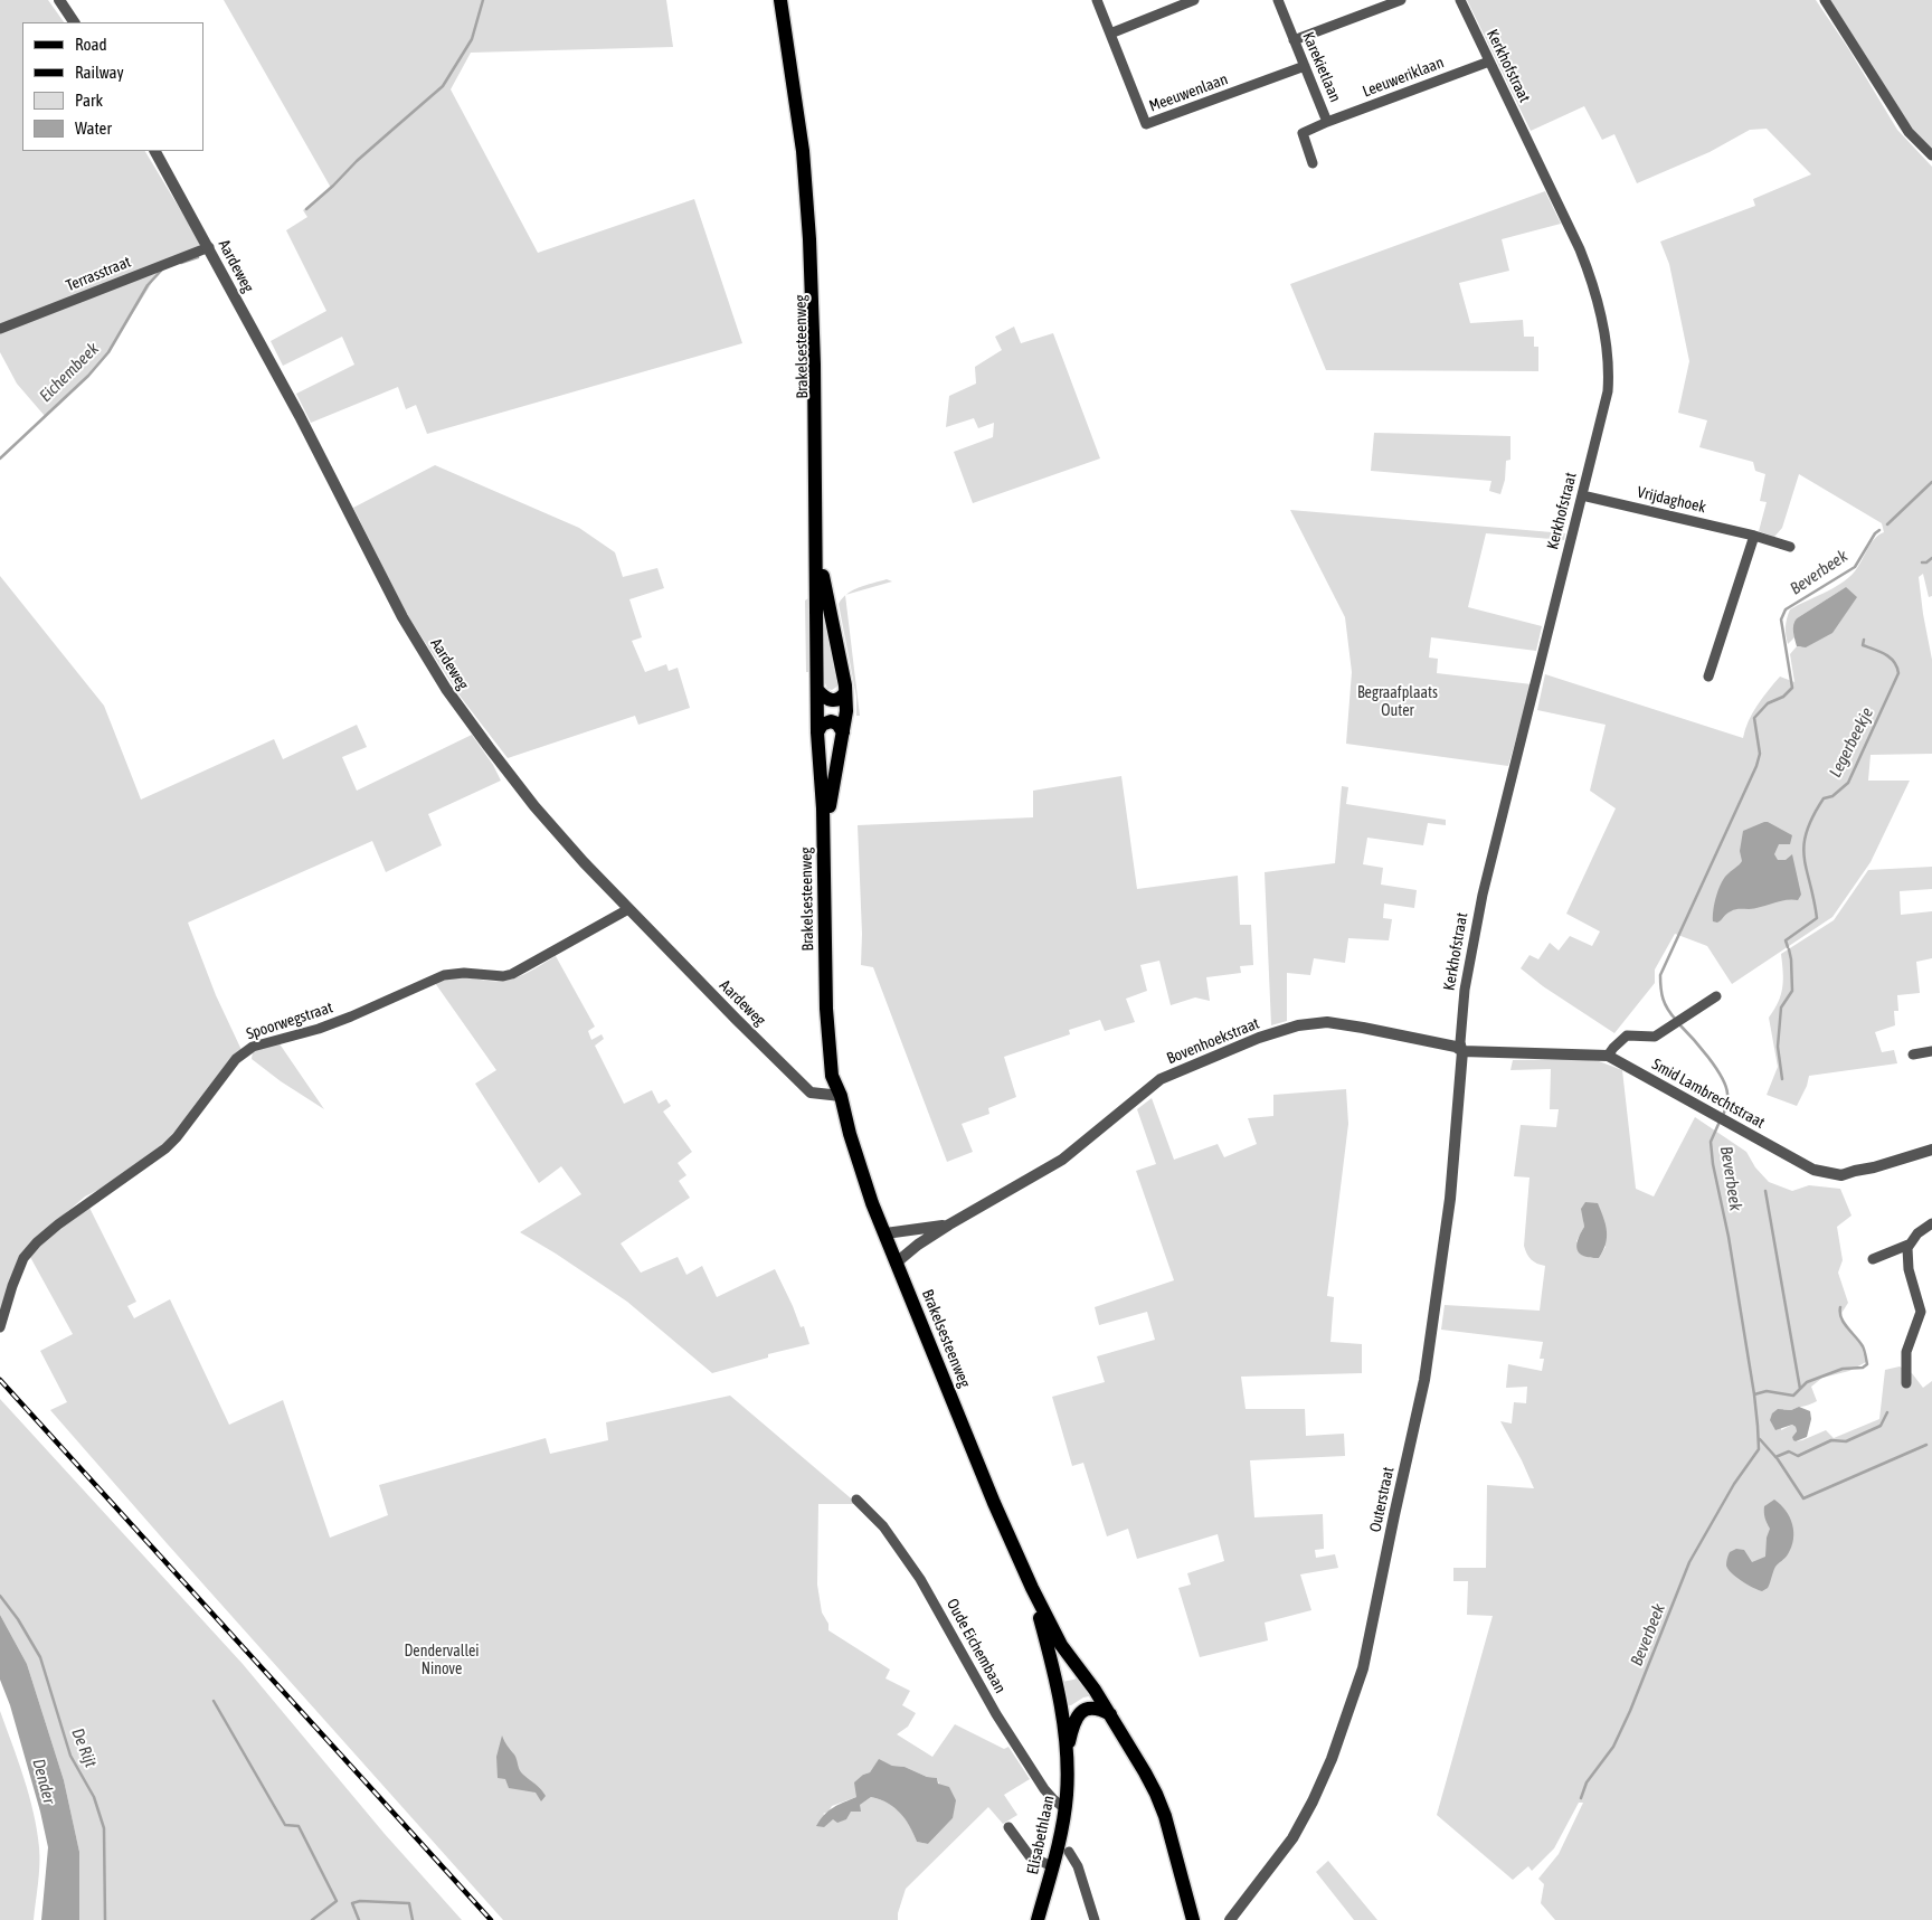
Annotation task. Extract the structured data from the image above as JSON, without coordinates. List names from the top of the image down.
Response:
{
  "streets": {
    "main road": ["Brakelsesteenweg", "Elisabethlaan"],
    "street": [
      "Kerkhofstraat",
      "Karekietlaan",
      "Leeuweriklaan",
      "Meeuwenlaan",
      "Aardeweg",
      "Terrasstraat",
      "Vrijdaghoek",
      "Spoorwegstraat",
      "Bovenhoekstraat",
      "Smid Lambrechtstraat",
      "Outerstraat",
      "Oude Eichembaan"
    ]
  },
  "crossings": [
    ["Kerkhofstraat", "Leeuweriklaan"],
    ["Kerkhofstraat", "Vrijdaghoek"],
    ["Kerkhofstraat", "Bovenhoekstraat"],
    ["Kerkhofstraat", "Smid Lambrechtstraat"],
    ["Kerkhofstraat", "Outerstraat"],
    ["Karekietlaan", "Leeuweriklaan"],
    ["Karekietlaan", "Meeuwenlaan"],
    ["Aardeweg", "Terrasstraat"],
    ["Aardeweg", "Brakelsesteenweg"],
    ["Aardeweg", "Spoorwegstraat"],
    ["Brakelsesteenweg", "Bovenhoekstraat"],
    ["Brakelsesteenweg", "Elisabethlaan"],
    ["Bovenhoekstraat", "Smid Lambrechtstraat"],
    ["Bovenhoekstraat", "Outerstraat"],
    ["Smid Lambrechtstraat", "Outerstraat"],
    ["Oude Eichembaan", "Elisabethlaan"]
  ],
  "water": [
    "Eichembeek",
    "Beverbeek",
    "Legerbeekje",
    "De Rijt",
    "Dender"
  ],
  "parks": ["Begraafplaats Outer", "Dendervallei Ninove"],
  "legend": [
    "Road",
    "Railway",
    "Park",
    "Water"
  ]
}
